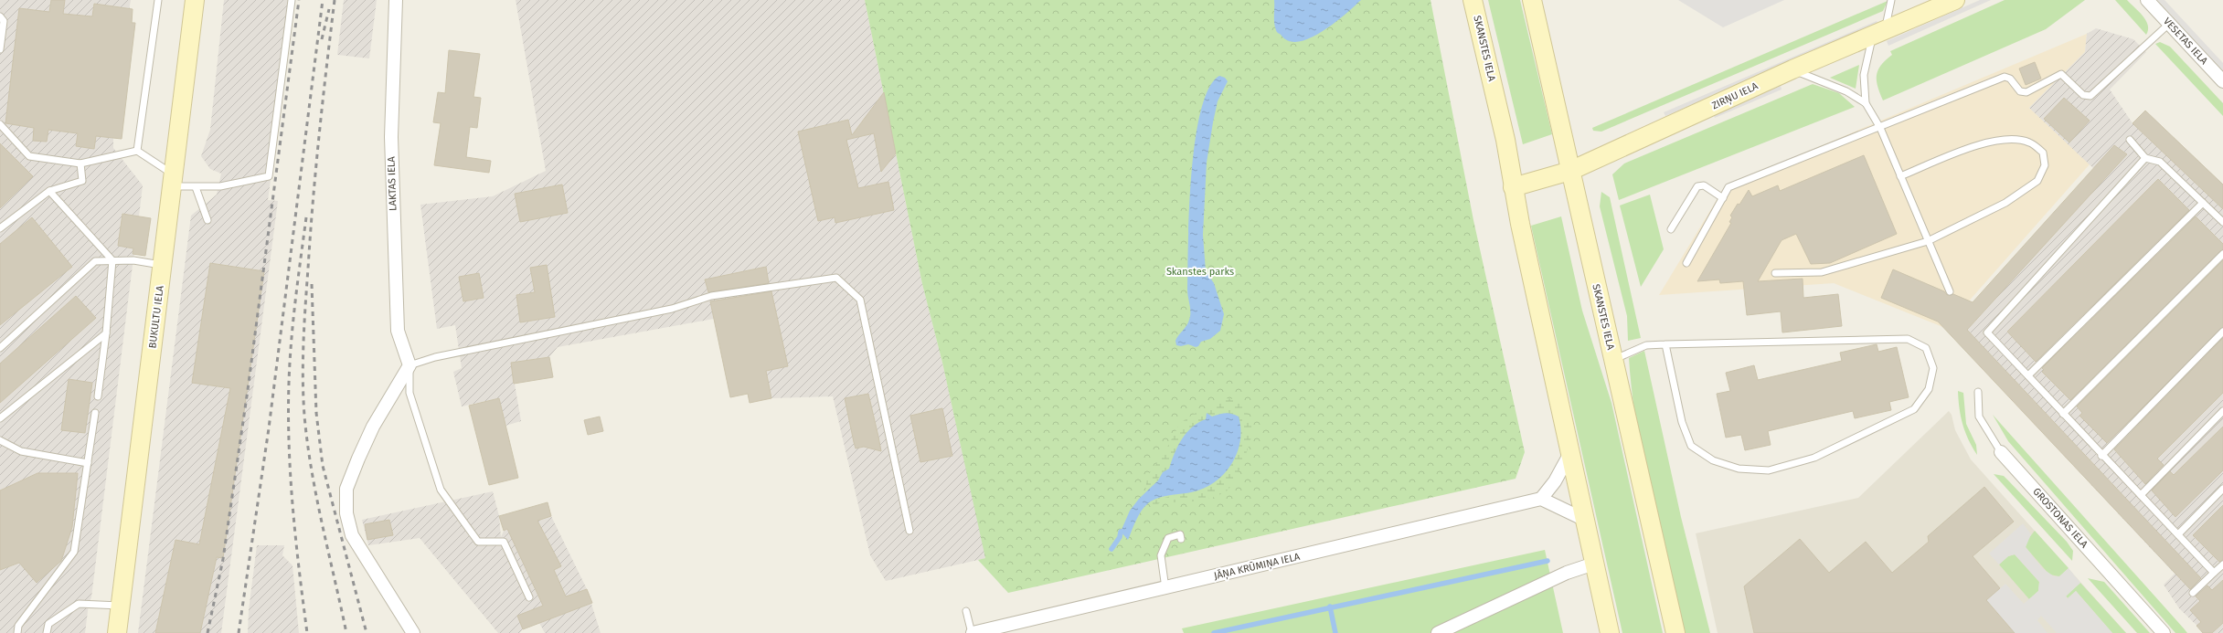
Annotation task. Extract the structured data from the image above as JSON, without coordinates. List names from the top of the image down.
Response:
{
  "streets": {
    "main road": ["SKANSTES IELA", "ZIRŅU IELA", "BUKULTU IELA"],
    "street": [
      "VESETAS IELA",
      "LAKTAS IELA",
      "GROSTONAS IELA",
      "JĀŅA KRŪMIŅA IELA"
    ]
  },
  "crossings": [
    ["SKANSTES IELA", "ZIRŅU IELA"]
  ],
  "parks": ["Skanstes parks"]
}
